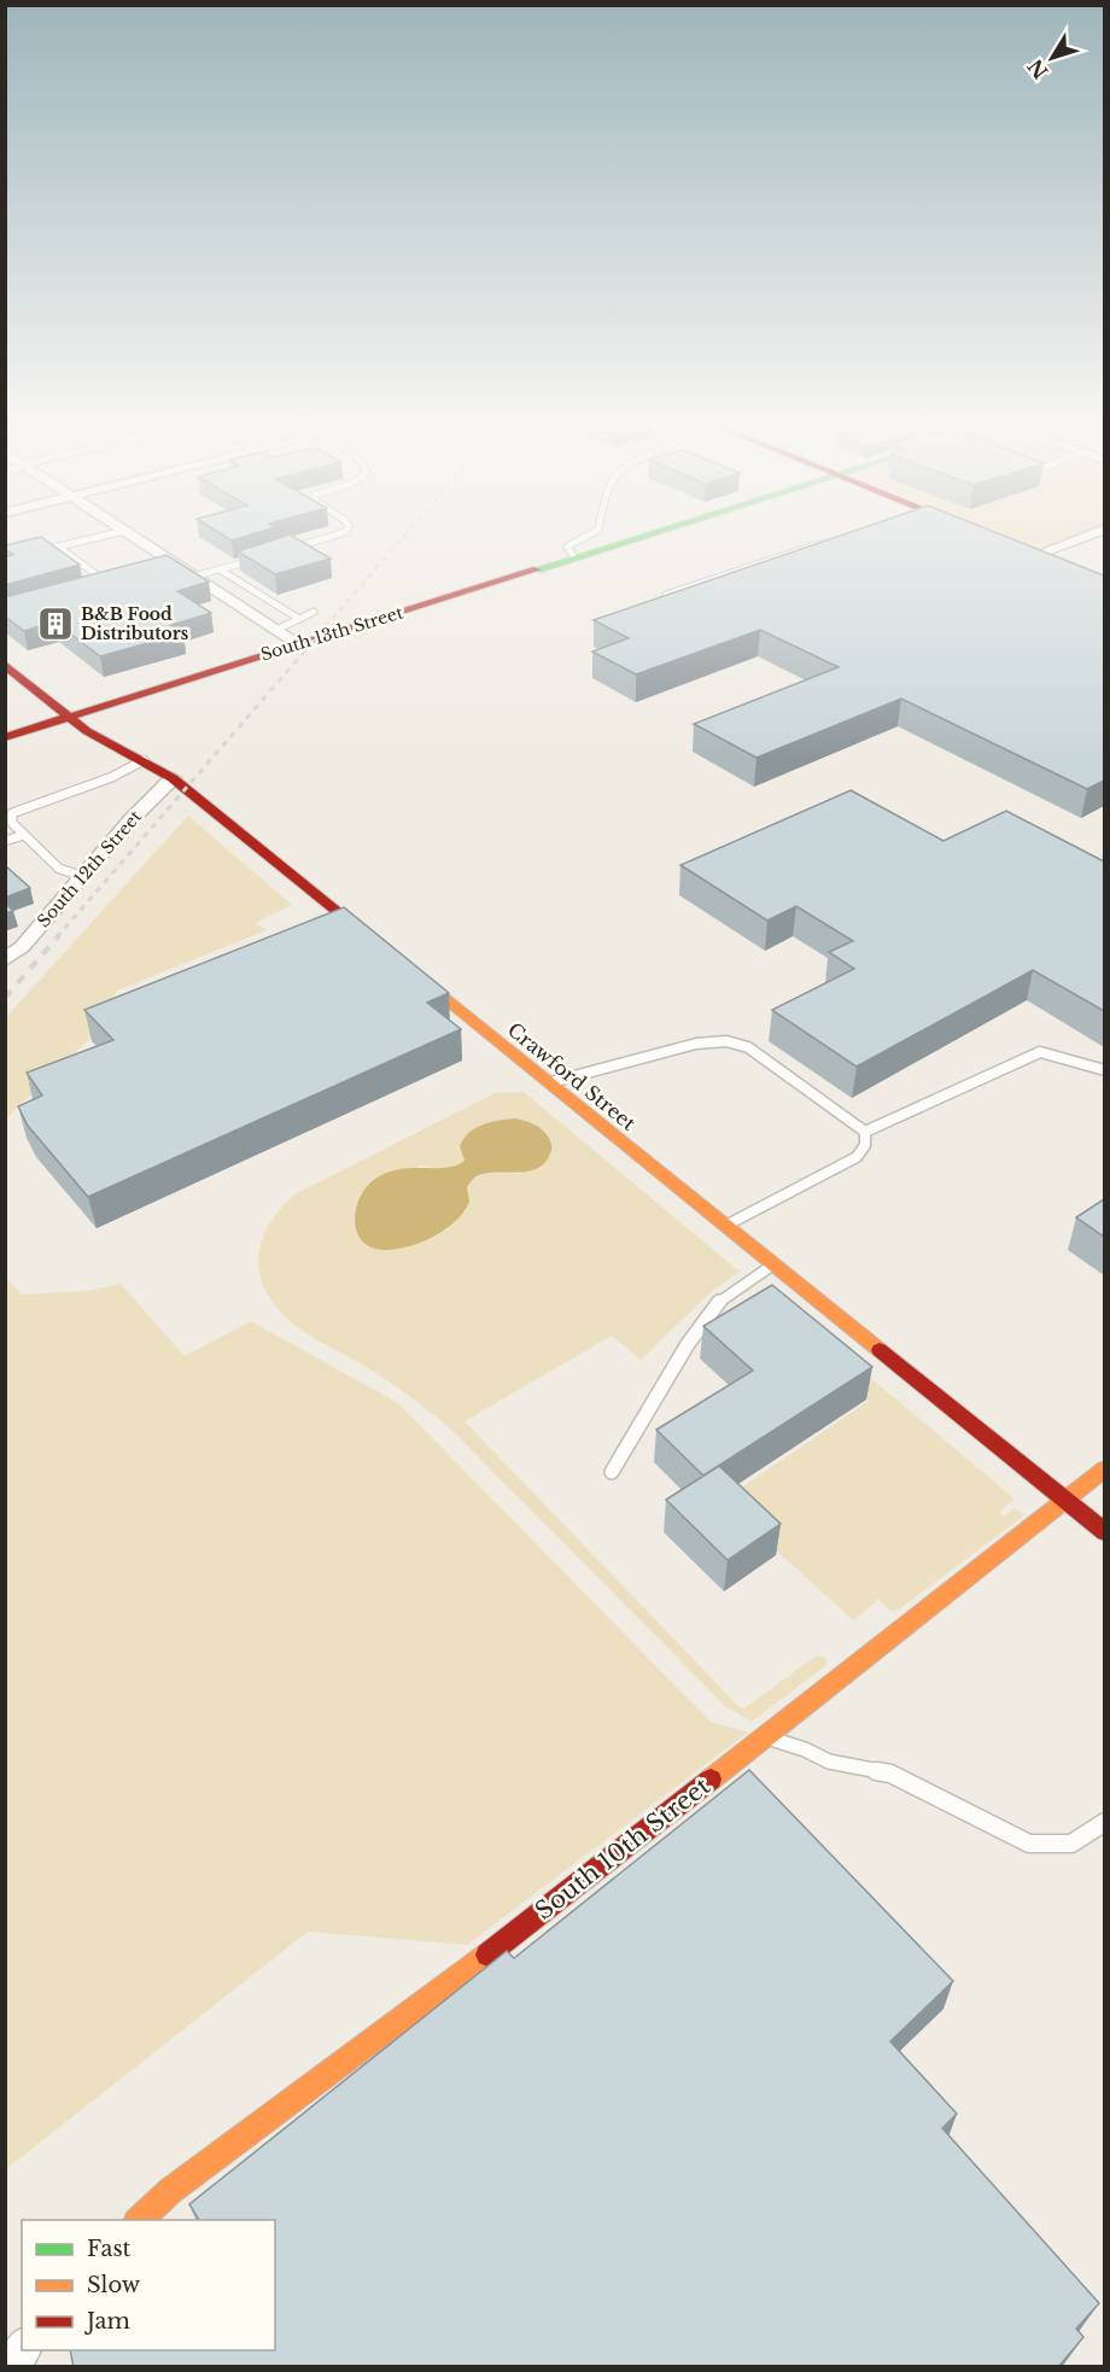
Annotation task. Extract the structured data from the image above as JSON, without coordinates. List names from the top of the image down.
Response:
{
  "streets": {
    "street": [
      "South 13th Street",
      "South 12th Street",
      "Crawford Street",
      "South 10th Street"
    ]
  },
  "crossings": [
    ["Crawford Street", "South 10th Street"]
  ],
  "places": {
    "building": ["B&B Food Distributors"]
  },
  "legend": ["Fast", "Slow", "Jam"],
  "north": "bottom left"
}
